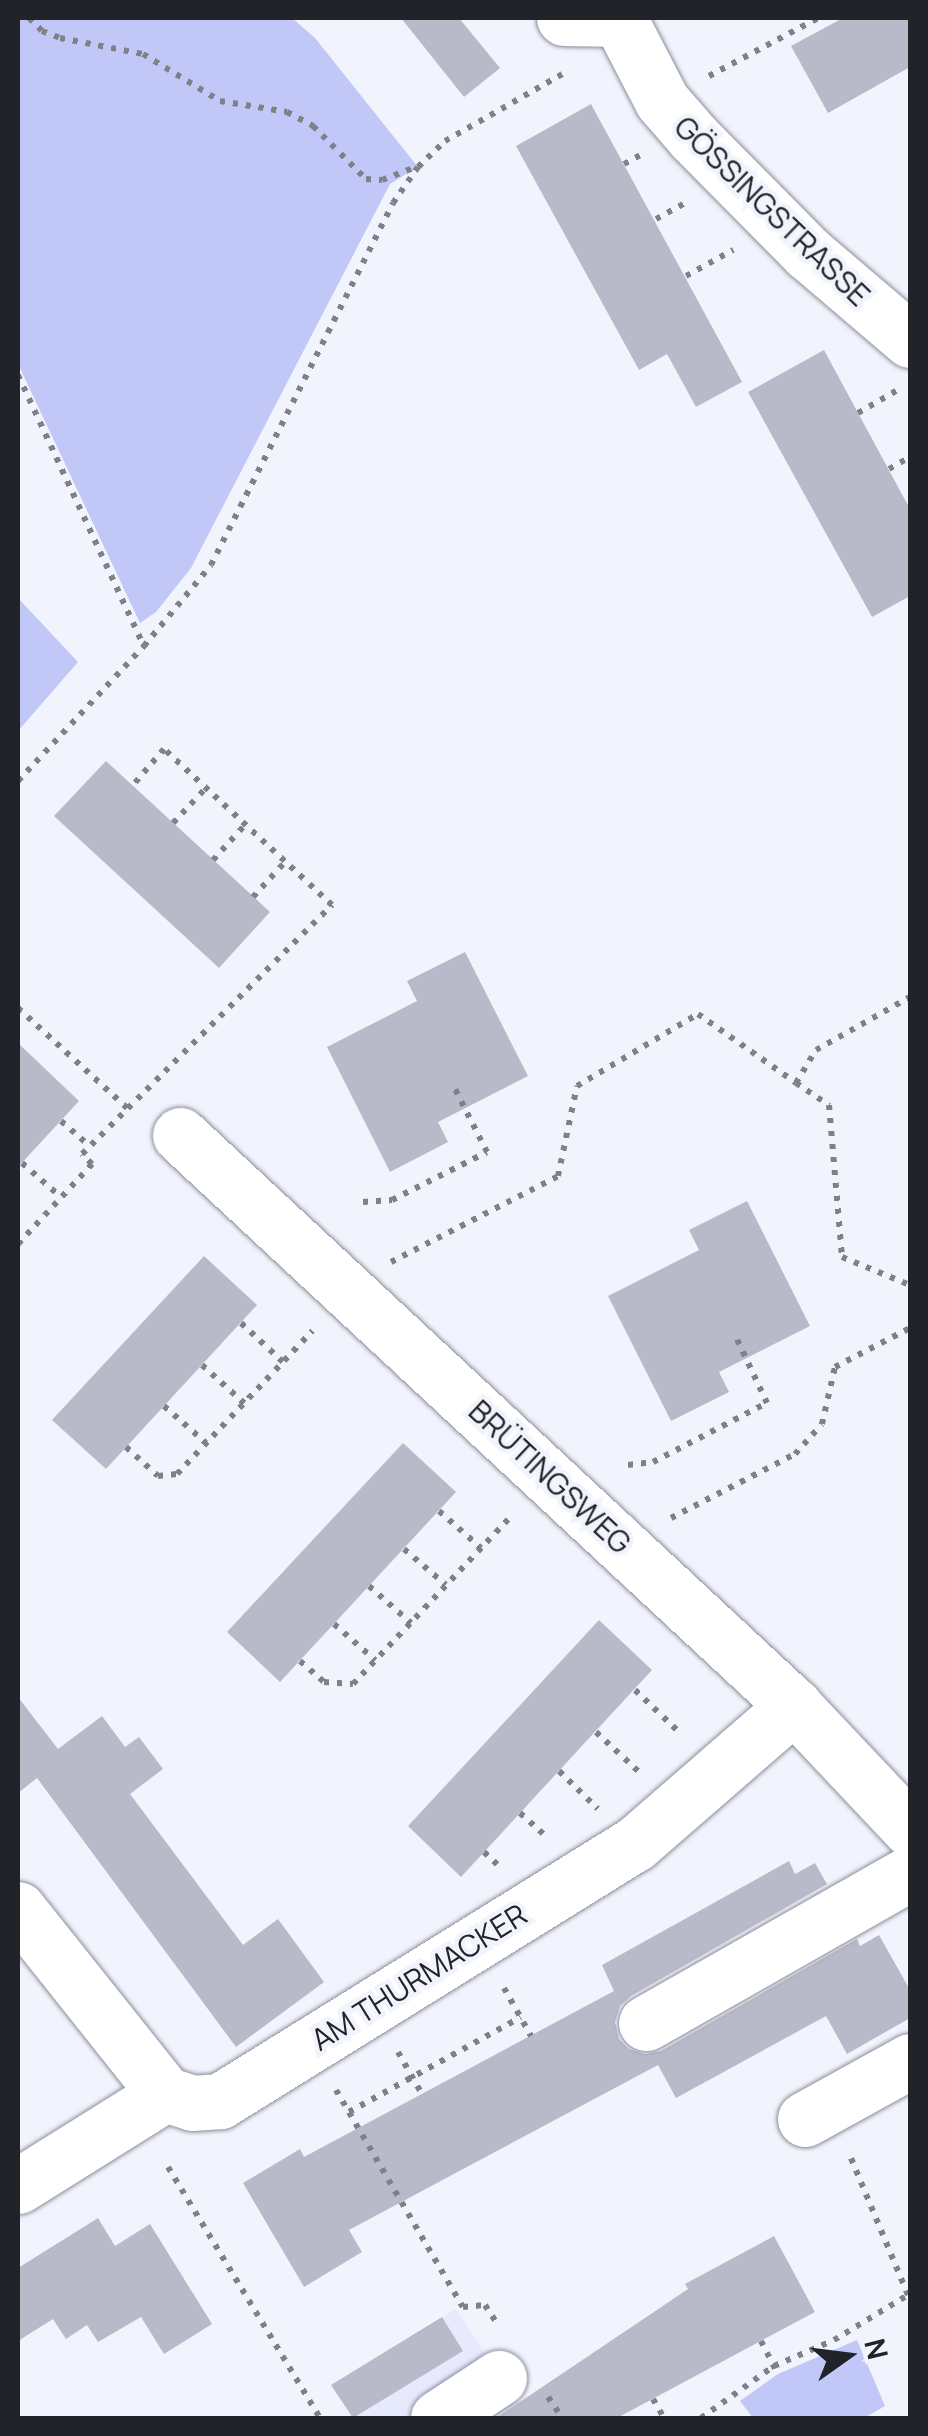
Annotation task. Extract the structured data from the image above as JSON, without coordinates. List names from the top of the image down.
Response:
{
  "streets": {
    "street": ["GÖSSINGSTRASSE", "BRÜTINGSWEG", "AM THURMACKER"]
  },
  "crossings": [
    ["BRÜTINGSWEG", "AM THURMACKER"]
  ],
  "north": "right"
}
